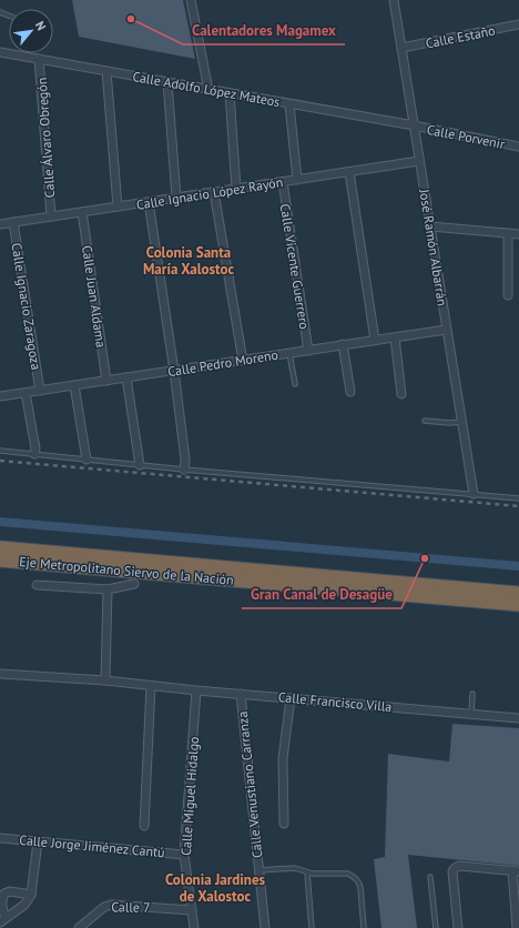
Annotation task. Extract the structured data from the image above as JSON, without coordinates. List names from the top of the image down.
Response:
{
  "streets": {
    "highway": ["Eje Metropolitano Siervo de la Nación"],
    "street": [
      "Calle Estaño",
      "Calle Adolfo López Mateos",
      "Calle Porvenir",
      "Calle Álvaro Obregón",
      "Calle Ignacio López Rayón",
      "José Ramón Albarrán",
      "Calle Vicente Guerrero",
      "Calle Juan Aldama",
      "Calle Ignacio Zaragoza",
      "Calle Pedro Moreno",
      "Calle Francisco Villa",
      "Calle Venustiano Carranza",
      "Calle Miguel Hidalgo",
      "Calle Jorge Jiménez Cantú",
      "Calle 7"
    ]
  },
  "crossings": [
    ["Calle Estaño", "José Ramón Albarrán"],
    ["Calle Adolfo López Mateos", "Calle Porvenir"],
    ["Calle Adolfo López Mateos", "Calle Álvaro Obregón"],
    ["Calle Adolfo López Mateos", "José Ramón Albarrán"],
    ["Calle Porvenir", "José Ramón Albarrán"],
    ["Calle Álvaro Obregón", "Calle Ignacio López Rayón"],
    ["Calle Ignacio López Rayón", "José Ramón Albarrán"],
    ["Calle Ignacio López Rayón", "Calle Vicente Guerrero"],
    ["Calle Ignacio López Rayón", "Calle Juan Aldama"],
    ["Calle Ignacio López Rayón", "Calle Ignacio Zaragoza"],
    ["José Ramón Albarrán", "Calle Pedro Moreno"],
    ["Calle Vicente Guerrero", "Calle Pedro Moreno"],
    ["Calle Juan Aldama", "Calle Pedro Moreno"],
    ["Calle Ignacio Zaragoza", "Calle Pedro Moreno"],
    ["Calle Francisco Villa", "Calle Venustiano Carranza"],
    ["Calle Francisco Villa", "Calle Miguel Hidalgo"],
    ["Calle Miguel Hidalgo", "Calle Jorge Jiménez Cantú"],
    ["Calle Miguel Hidalgo", "Calle 7"]
  ],
  "districts": ["Colonia Santa María Xalostoc", "Colonia Jardines de Xalostoc"],
  "places": ["Calentadores Magamex", "Gran Canal de Desagüe"],
  "north": "top right"
}
